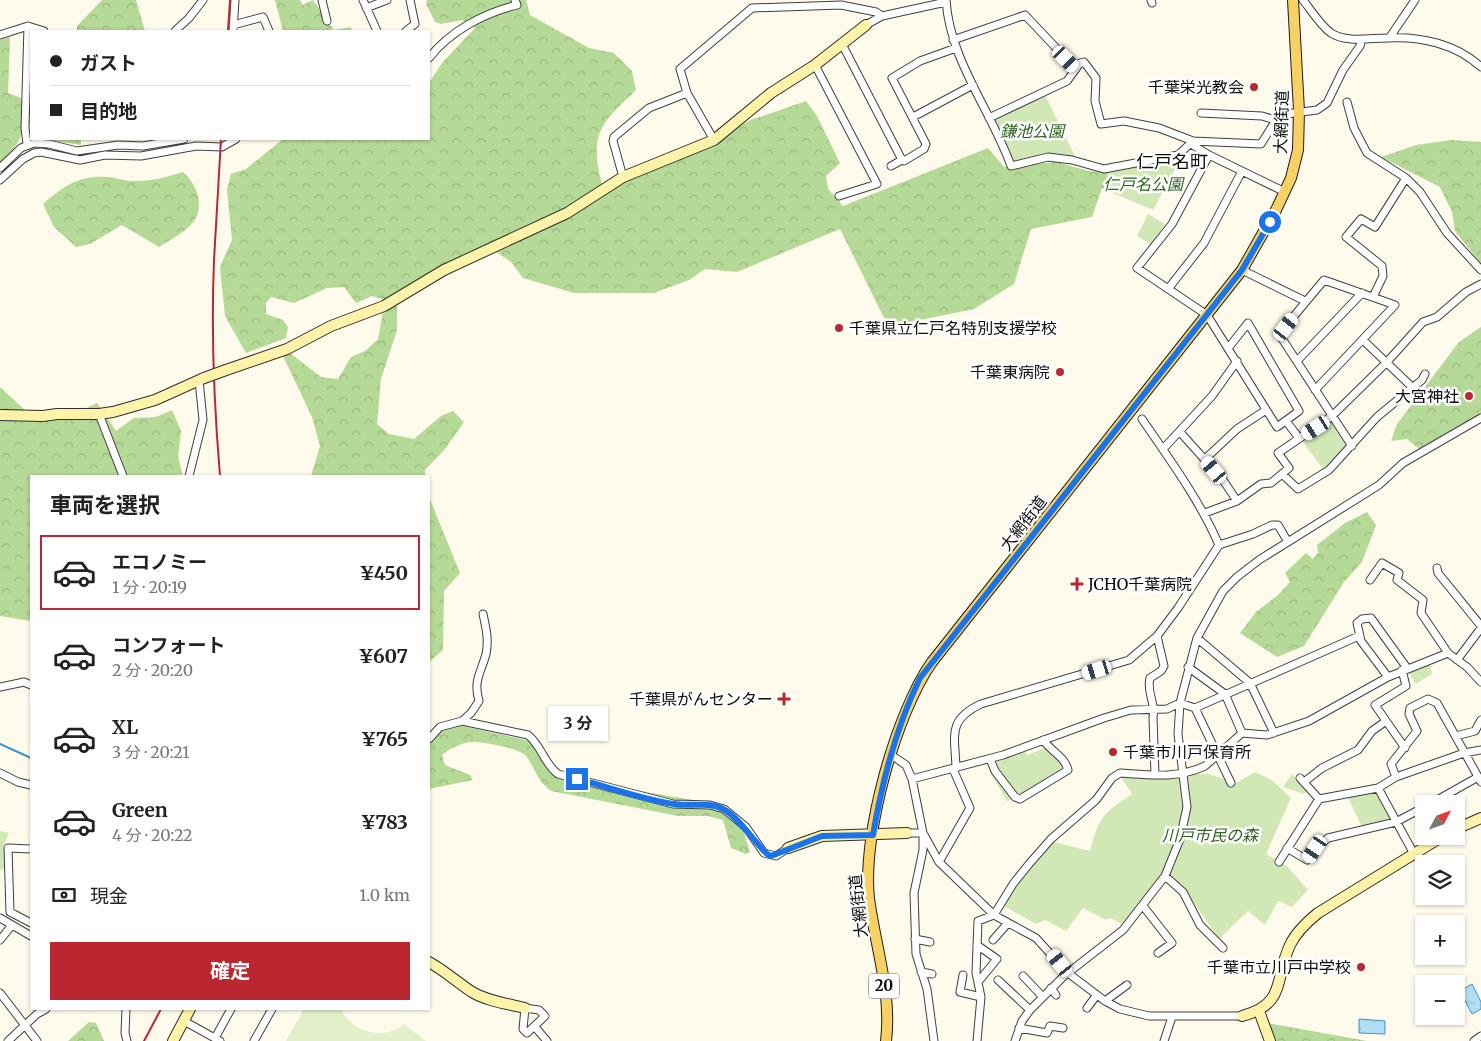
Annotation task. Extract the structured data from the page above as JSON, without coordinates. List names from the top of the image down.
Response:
{
  "streets": {
    "main road": ["大網街道", "20"]
  },
  "districts": ["仁戸名町"],
  "parks": ["鎌池公園", "仁戸名公園", "川戸市民の森"],
  "places": {
    "other": [
      "千葉栄光教会",
      "千葉県立仁戸名特別支援学校",
      "千葉東病院",
      "大宮神社",
      "千葉市川戸保育所",
      "千葉市立川戸中学校"
    ],
    "health": ["JCHO千葉病院", "千葉県がんセンター"]
  },
  "north": "top right",
  "page": {
    "banner": ["ガスト", "目的地"],
    "heading": "車両を選択",
    "list": [
      {
        "name": "エコノミー",
        "note": "1 分 · 20:19",
        "value": "¥450"
      },
      {
        "name": "コンフォート",
        "note": "2 分 · 20:20",
        "value": "¥607"
      },
      {
        "name": "XL",
        "note": "3 分 · 20:21",
        "value": "¥765"
      },
      {
        "name": "Green",
        "note": "4 分 · 20:22",
        "value": "¥783"
      }
    ],
    "bubble": "3 分",
    "map_buttons": ["+", "−"],
    "pay": ["現金", "1.0 km"],
    "buttons": "確定"
  }
}
